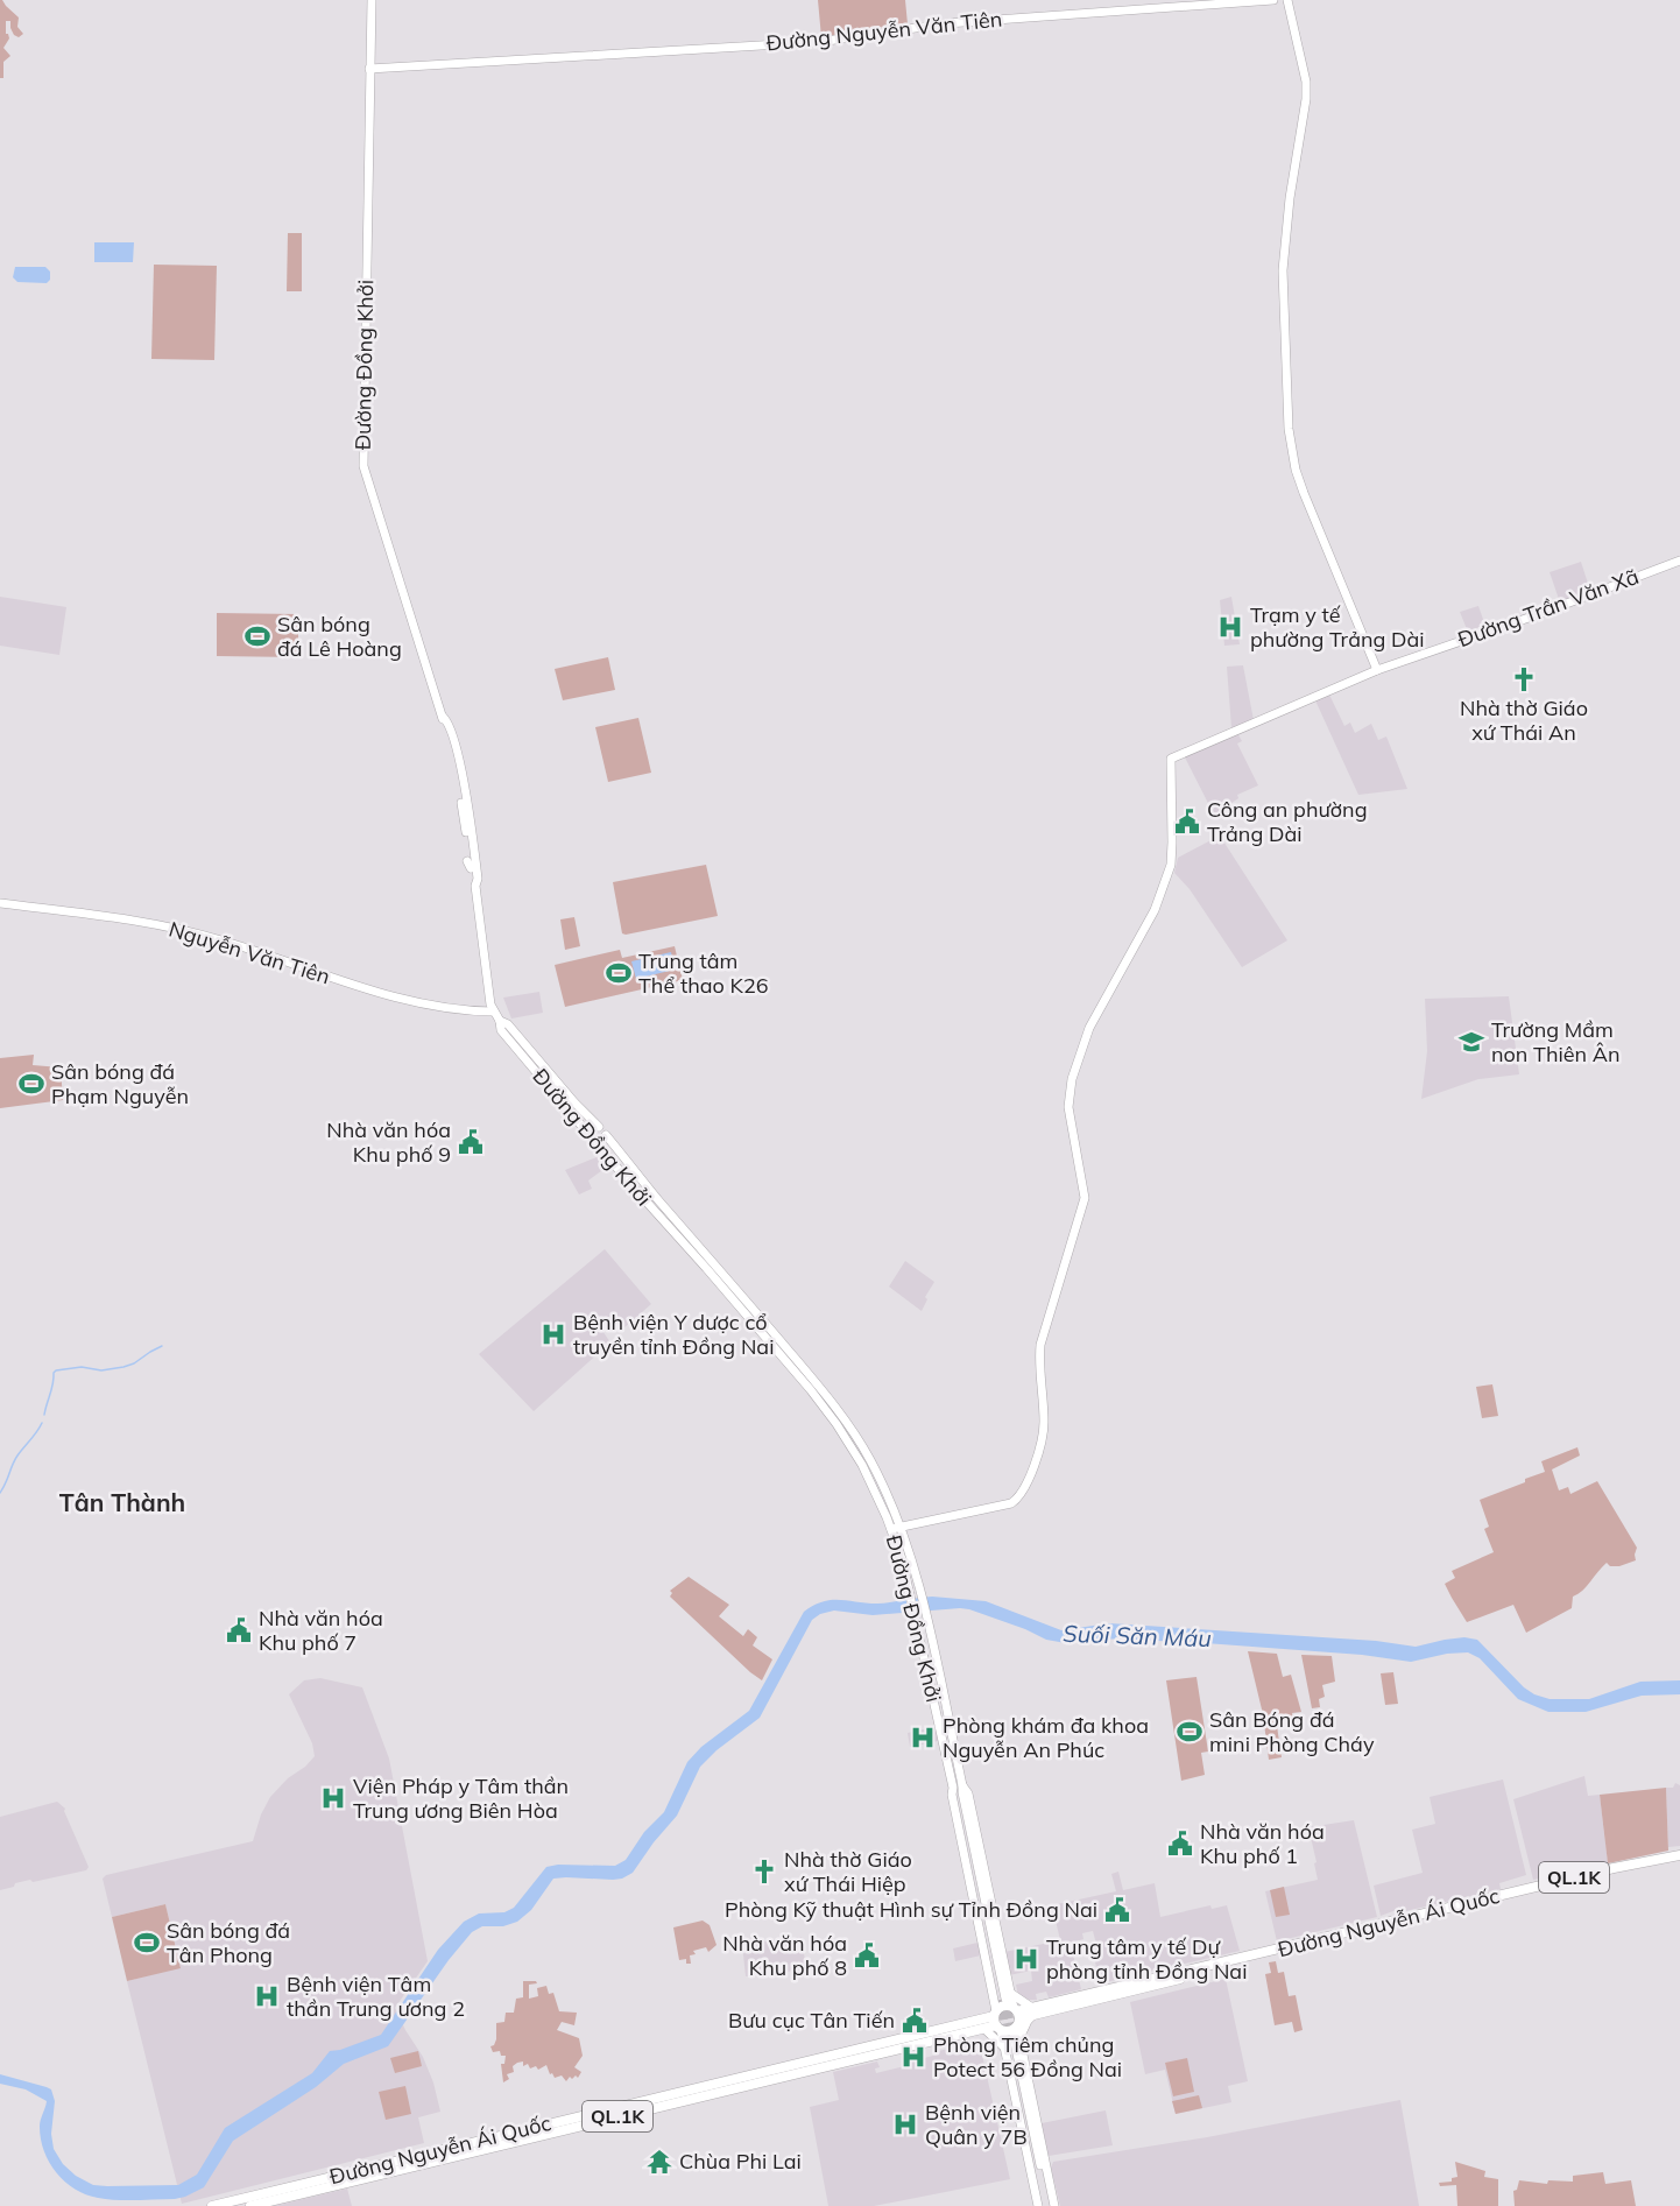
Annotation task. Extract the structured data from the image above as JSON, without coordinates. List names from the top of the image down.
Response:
{
  "streets": {
    "main road": [
      "Đường Nguyễn Văn Tiên",
      "Đường Đồng Khởi",
      "Đường Trần Văn Xã",
      "Nguyễn Văn Tiên",
      "QL.1K",
      "Đường Nguyễn Ái Quốc"
    ]
  },
  "crossings": [
    ["Đường Nguyễn Văn Tiên", "Đường Đồng Khởi"],
    ["Đường Đồng Khởi", "Đường Trần Văn Xã"],
    ["Đường Đồng Khởi", "Nguyễn Văn Tiên"]
  ],
  "districts": ["Tân Thành"],
  "water": ["Suối Săn Máu"],
  "places": {
    "hospital": [
      "Trạm y tế phường Trảng Dài",
      "Bệnh viện Y dược cổ truyền tỉnh Đồng Nai",
      "Phòng khám đa khoa Nguyễn An Phúc",
      "Viện Pháp y Tâm thần Trung ương Biên Hòa",
      "Trung tâm y tế Dự phòng tỉnh Đồng Nai",
      "Bệnh viện Tâm thần Trung ương 2",
      "Phòng Tiêm chủng Potect 56 Đồng Nai",
      "Bệnh viện Quân y 7B"
    ],
    "sports": [
      "Sân bóng đá Lê Hoàng",
      "Trung tâm Thể thao K26",
      "Sân bóng đá Phạm Nguyễn",
      "Sân Bóng đá mini Phòng Cháy",
      "Sân bóng đá Tân Phong"
    ],
    "church": ["Nhà thờ Giáo xứ Thái An", "Nhà thờ Giáo xứ Thái Hiệp"],
    "public building": [
      "Công an phường Trảng Dài",
      "Nhà văn hóa Khu phố 9",
      "Nhà văn hóa Khu phố 7",
      "Nhà văn hóa Khu phố 1",
      "Phòng Kỹ thuật Hình sự Tỉnh Đồng Nai",
      "Nhà văn hóa Khu phố 8",
      "Bưu cục Tân Tiến"
    ],
    "school or university": ["Trường Mầm non Thiên Ân"],
    "temple": ["Chùa Phi Lai"]
  }
}
